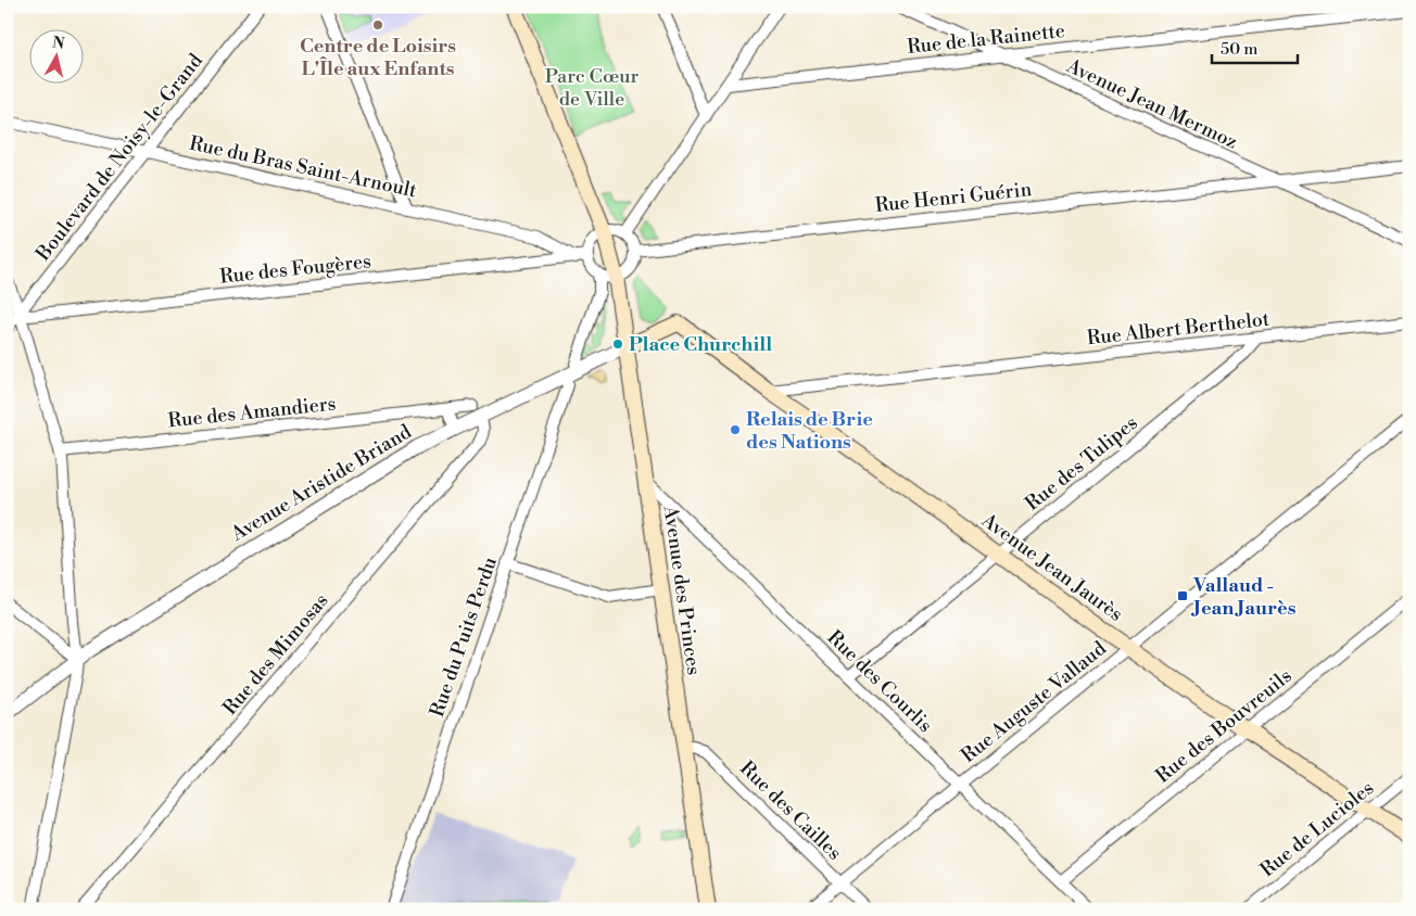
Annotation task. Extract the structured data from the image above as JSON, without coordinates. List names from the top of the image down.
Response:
{
  "streets": {
    "main road": ["Avenue Aristide Briand", "Avenue Jean Jaurès", "Avenue des Princes"],
    "street": [
      "Rue de la Rainette",
      "Avenue Jean Mermoz",
      "Boulevard de Noisy-le-Grand",
      "Rue du Bras Saint-Arnoult",
      "Rue Henri Guérin",
      "Rue des Fougères",
      "Rue Albert Berthelot",
      "Rue des Amandiers",
      "Rue des Tulipes",
      "Rue du Puits Perdu",
      "Rue des Mimosas",
      "Rue des Courlis",
      "Rue Auguste Vallaud",
      "Rue des Bouvreuils",
      "Rue des Cailles",
      "Rue de Lucioles"
    ]
  },
  "crossings": [
    ["Rue de la Rainette", "Avenue Jean Mermoz"],
    ["Avenue Jean Mermoz", "Rue Henri Guérin"],
    ["Boulevard de Noisy-le-Grand", "Rue du Bras Saint-Arnoult"],
    ["Boulevard de Noisy-le-Grand", "Rue des Fougères"],
    ["Rue du Bras Saint-Arnoult", "Rue des Fougères"],
    ["Rue Albert Berthelot", "Rue des Tulipes"],
    ["Rue Albert Berthelot", "Avenue Jean Jaurès"],
    ["Rue des Amandiers", "Avenue Aristide Briand"],
    ["Rue des Amandiers", "Rue des Mimosas"],
    ["Rue des Tulipes", "Avenue Jean Jaurès"],
    ["Rue des Tulipes", "Rue des Courlis"],
    ["Avenue Aristide Briand", "Avenue Jean Jaurès"],
    ["Avenue Aristide Briand", "Avenue des Princes"],
    ["Avenue Aristide Briand", "Rue du Puits Perdu"],
    ["Avenue Aristide Briand", "Rue des Mimosas"],
    ["Avenue Jean Jaurès", "Rue Auguste Vallaud"],
    ["Avenue Jean Jaurès", "Rue des Bouvreuils"],
    ["Avenue Jean Jaurès", "Rue de Lucioles"],
    ["Avenue des Princes", "Rue des Courlis"],
    ["Avenue des Princes", "Rue des Cailles"],
    ["Rue des Courlis", "Rue Auguste Vallaud"],
    ["Rue des Courlis", "Rue des Bouvreuils"],
    ["Rue Auguste Vallaud", "Rue des Cailles"]
  ],
  "parks": ["Parc Cœur de Ville"],
  "places": {
    "other": ["Centre de Loisirs L'Île aux Enfants", "Place Churchill", "Relais de Brie des Nations"],
    "transit": ["Vallaud - Jean Jaurès"]
  },
  "scale_bar": "50 m",
  "north": "top"
}
